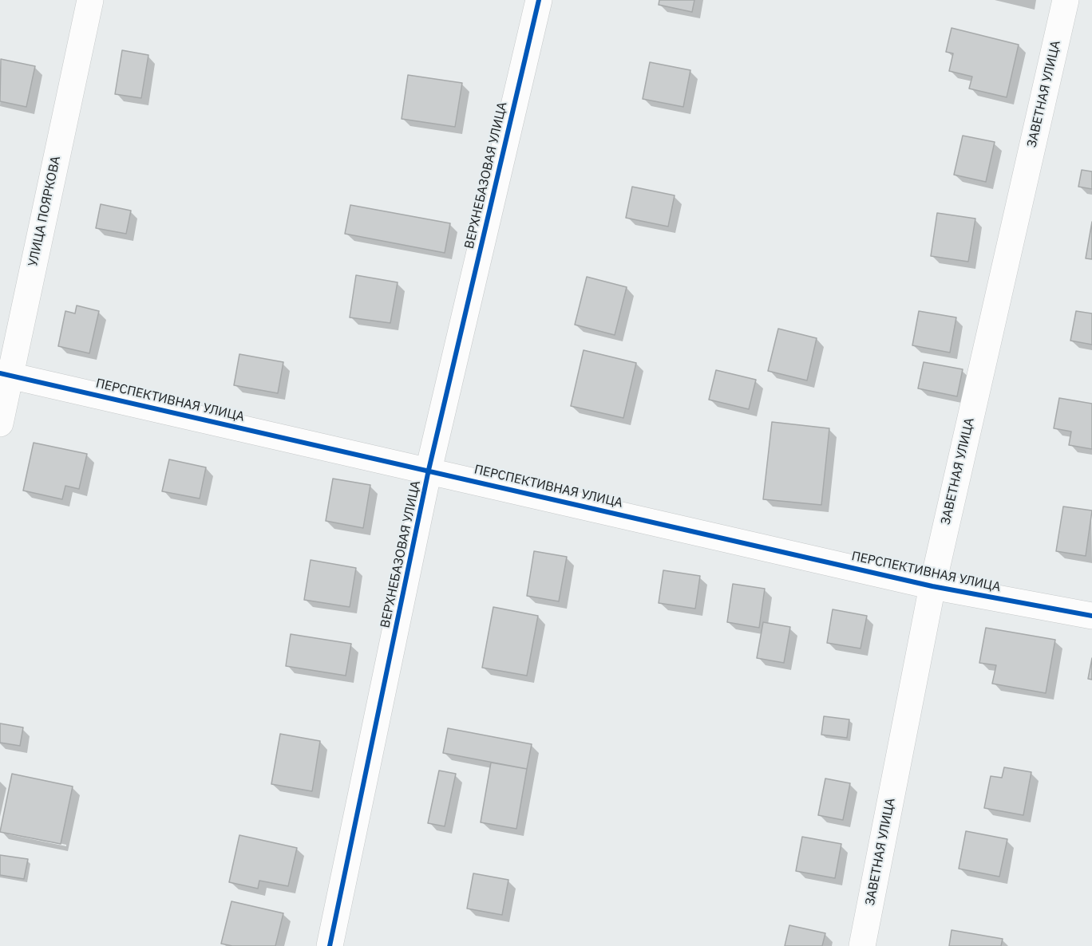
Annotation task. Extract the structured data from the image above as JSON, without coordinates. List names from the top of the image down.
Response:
{
  "streets": {
    "street": [
      "ЗАВЕТНАЯ УЛИЦА",
      "ВЕРХНЕБАЗОВАЯ УЛИЦА",
      "УЛИЦА ПОЯРКОВА",
      "ПЕРСПЕКТИВНАЯ УЛИЦА"
    ]
  },
  "crossings": [
    ["ЗАВЕТНАЯ УЛИЦА", "ПЕРСПЕКТИВНАЯ УЛИЦА"],
    ["ВЕРХНЕБАЗОВАЯ УЛИЦА", "ПЕРСПЕКТИВНАЯ УЛИЦА"],
    ["УЛИЦА ПОЯРКОВА", "ПЕРСПЕКТИВНАЯ УЛИЦА"]
  ]
}
